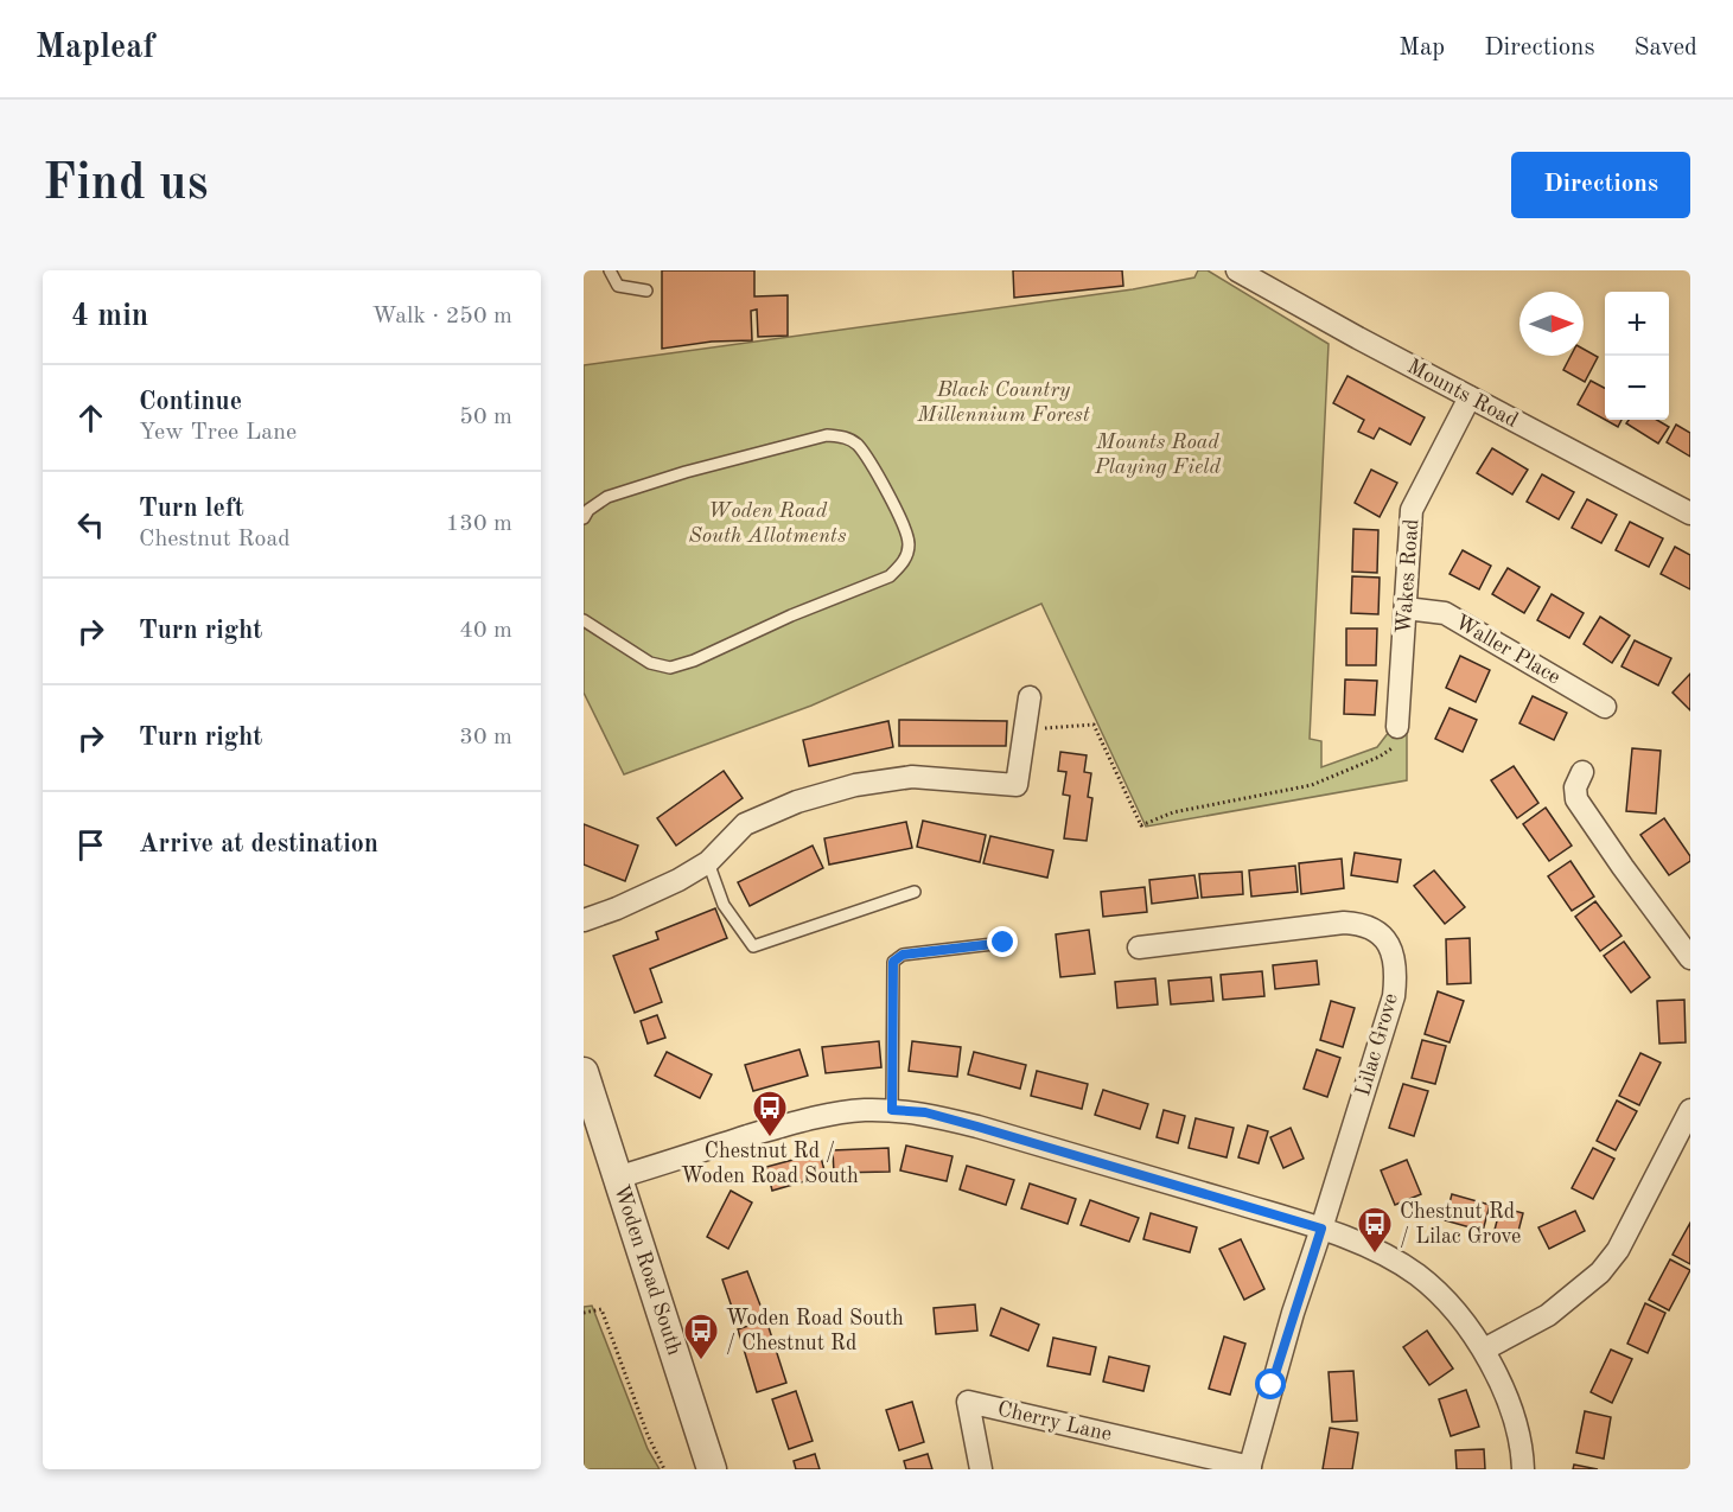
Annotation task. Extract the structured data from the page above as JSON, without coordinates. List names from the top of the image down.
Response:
{
  "streets": {
    "street": [
      "Mounts Road",
      "Wakes Road",
      "Waller Place",
      "Lilac Grove",
      "Woden Road South",
      "Cherry Lane"
    ]
  },
  "crossings": [
    ["Mounts Road", "Wakes Road"],
    ["Wakes Road", "Waller Place"],
    ["Lilac Grove", "Cherry Lane"]
  ],
  "parks": ["Black Country Millennium Forest", "Mounts Road Playing Field", "Woden Road South Allotments"],
  "places": {
    "bus stop": ["Chestnut Rd / Woden Road South", "Chestnut Rd / Lilac Grove", "Woden Road South / Chestnut Rd"]
  },
  "north": "right",
  "page": {
    "header": "Mapleaf",
    "nav": ["Map", "Directions", "Saved"],
    "buttons": "Directions",
    "title": "Find us",
    "heading": ["4 min", "Walk · 250 m"],
    "map_buttons": ["+", "−"],
    "list": [
      ["Continue", "Yew Tree Lane", "50 m"],
      ["Turn left", "Chestnut Road", "130 m"],
      ["Turn right", "40 m"],
      ["Turn right", "30 m"],
      "Arrive at destination"
    ]
  }
}
